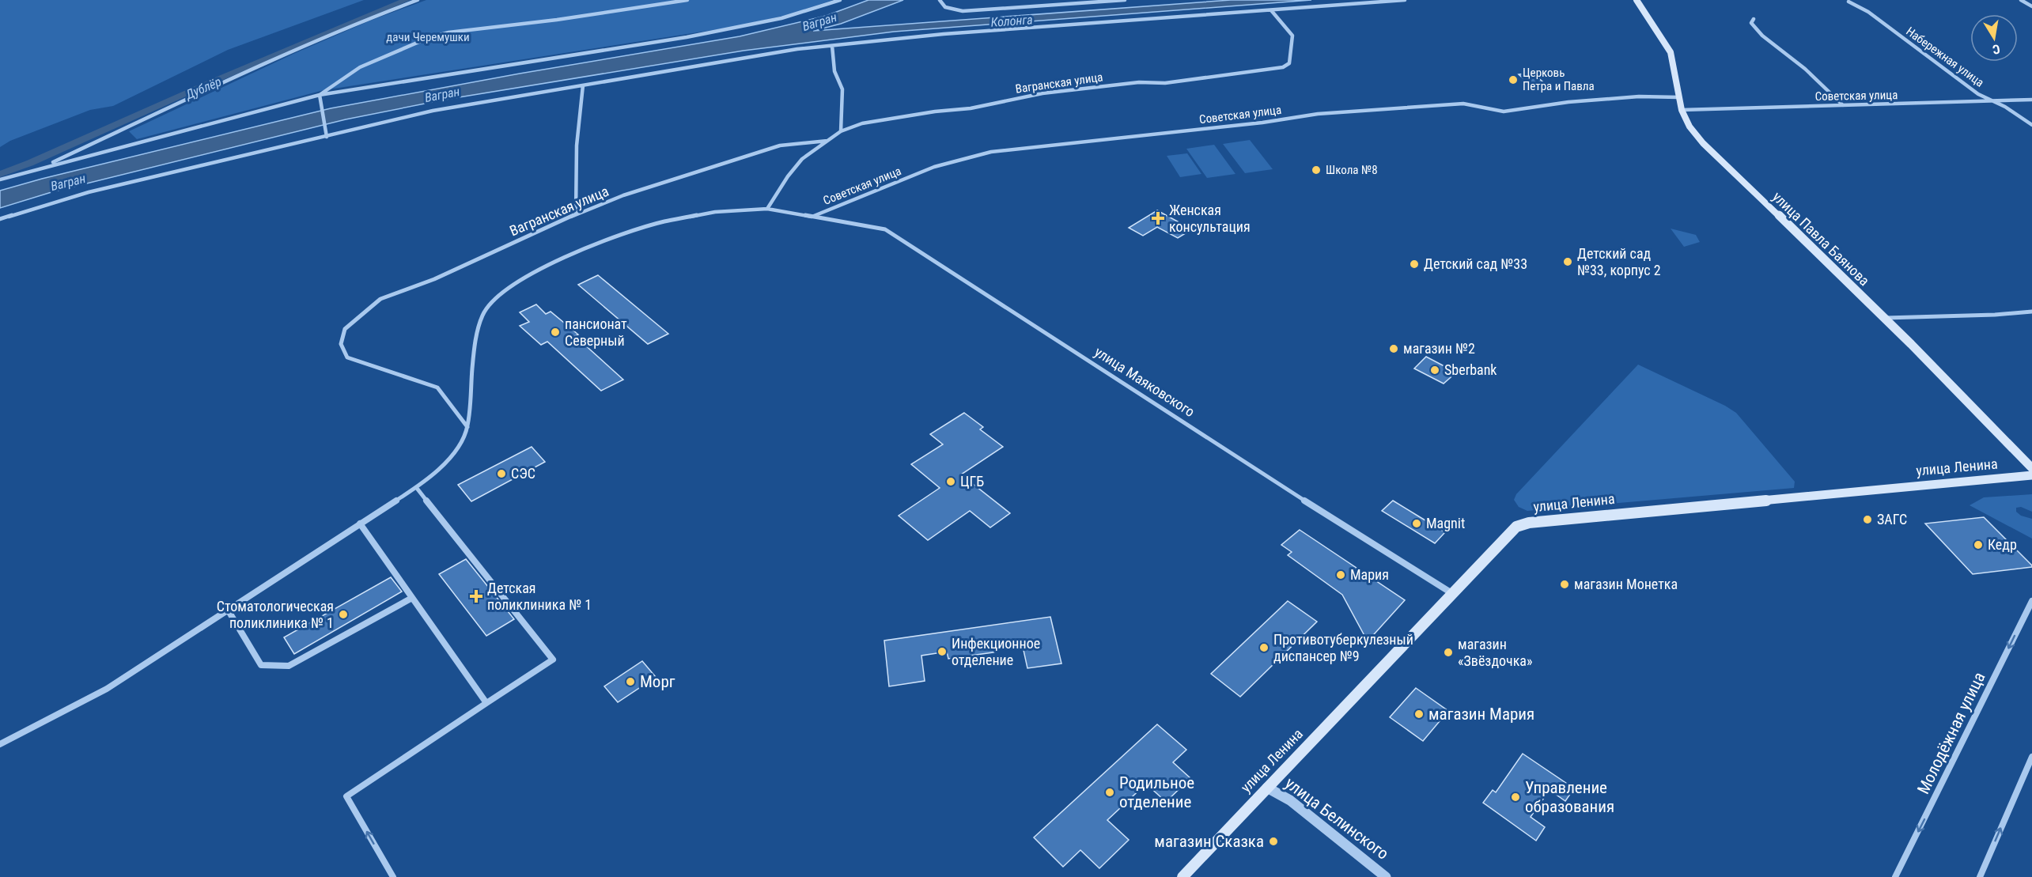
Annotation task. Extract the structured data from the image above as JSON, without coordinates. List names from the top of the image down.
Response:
{
  "streets": {
    "main road": ["улица Павла Баянова", "улица Ленина"],
    "street": [
      "Набережная улица",
      "Вагранская улица",
      "Советская улица",
      "улица Маяковского",
      "Молодёжная улица",
      "улица Белинского"
    ]
  },
  "crossings": [
    ["Набережная улица", "Советская улица"],
    ["Вагранская улица", "улица Маяковского"],
    ["Советская улица", "улица Павла Баянова"],
    ["Советская улица", "улица Маяковского"],
    ["улица Маяковского", "улица Ленина"],
    ["улица Ленина", "улица Белинского"]
  ],
  "one_way": ["Молодёжная улица"],
  "water": ["Колонга", "Вагран", "Дублёр"],
  "parks": ["дачи Черемушки"],
  "places": {
    "other": [
      "Церковь Петра и Павла",
      "Школа №8",
      "Детский сад №33, корпус 2",
      "Детский сад №33",
      "пансионат Северный",
      "магазин №2",
      "Sberbank",
      "СЭС",
      "ЦГБ",
      "ЗАГС",
      "Magnit",
      "Кедр",
      "Мария",
      "магазин Монетка",
      "Стоматологическая поликлиника № 1",
      "Противотуберкулезный диспансер №9",
      "Инфекционное отделение",
      "магазин «Звёздочка»",
      "Морг",
      "магазин Мария",
      "Родильное отделение",
      "Управление образования",
      "магазин Сказка"
    ],
    "health": ["Женская консультация", "Детская поликлиника № 1"]
  },
  "north": "bottom"
}
